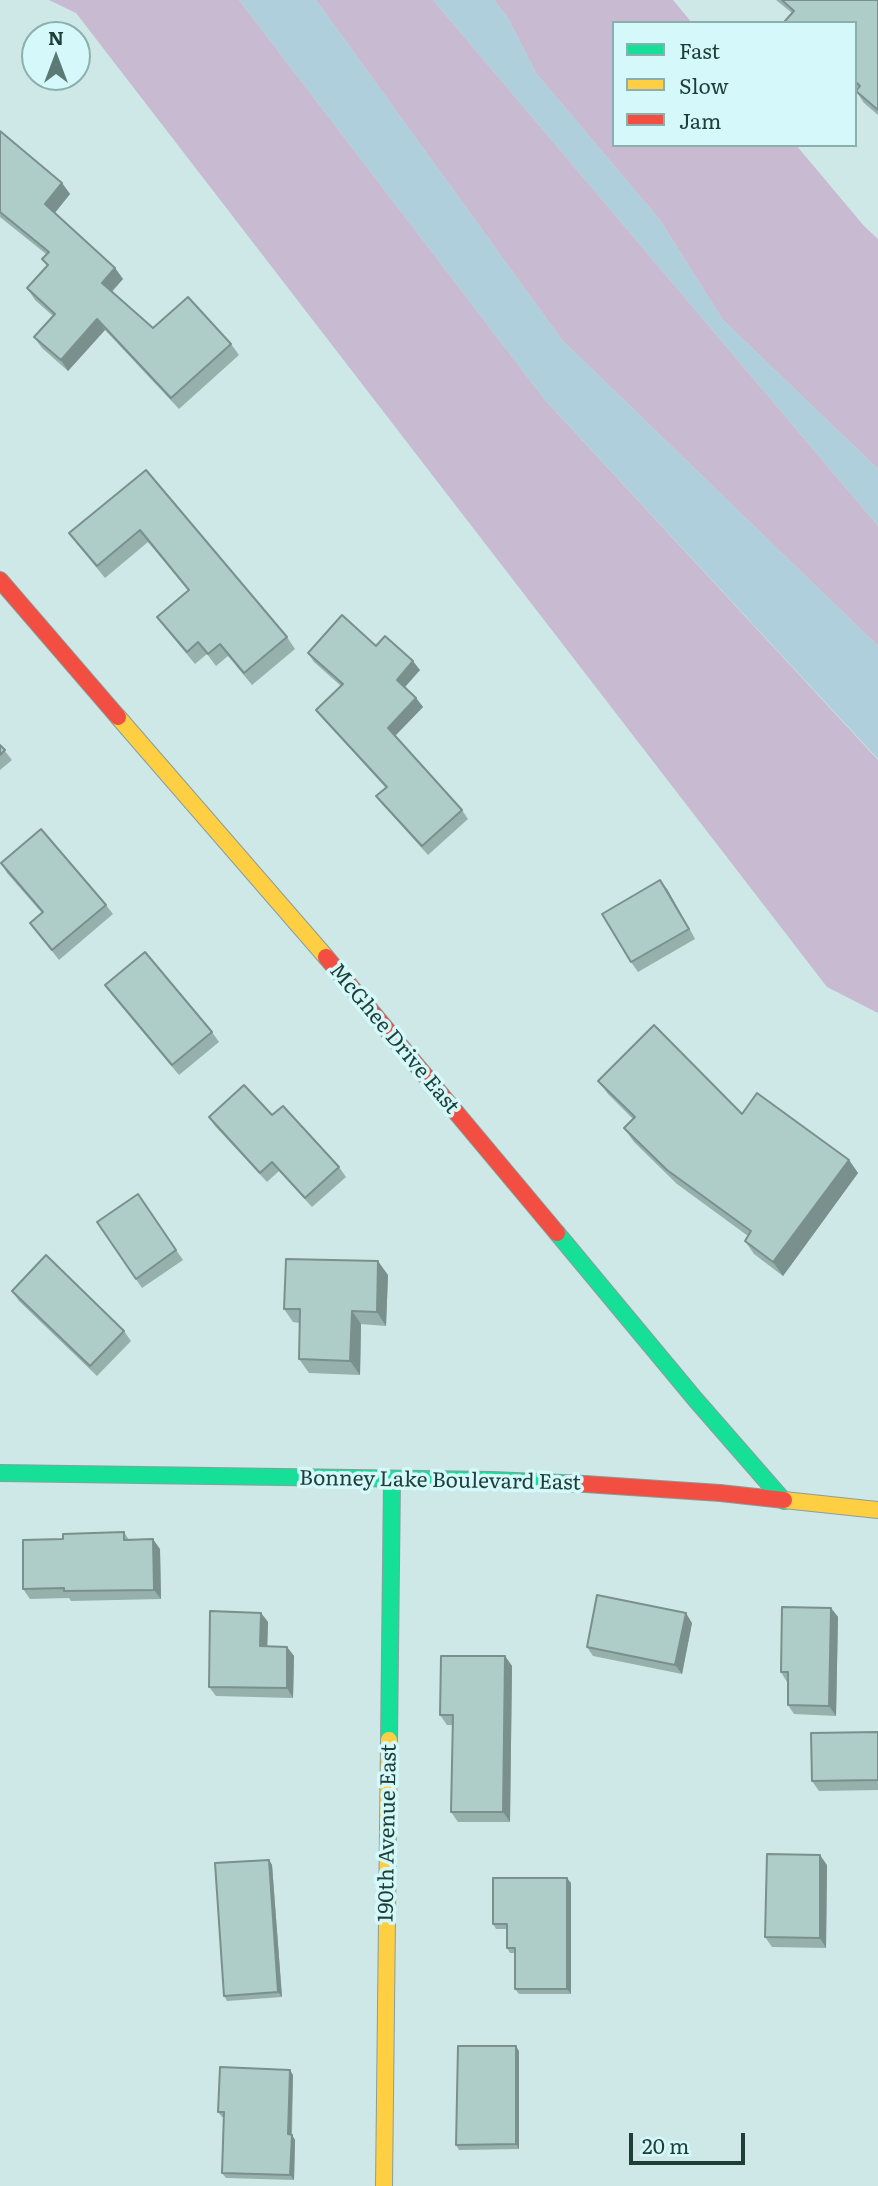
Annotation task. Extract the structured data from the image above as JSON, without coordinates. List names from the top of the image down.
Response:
{
  "streets": {
    "street": ["McGhee Drive East", "Bonney Lake Boulevard East", "190th Avenue East"]
  },
  "crossings": [
    ["McGhee Drive East", "Bonney Lake Boulevard East"],
    ["Bonney Lake Boulevard East", "190th Avenue East"]
  ],
  "legend": ["Fast", "Slow", "Jam"],
  "scale_bar": "20 m",
  "north": "top"
}
